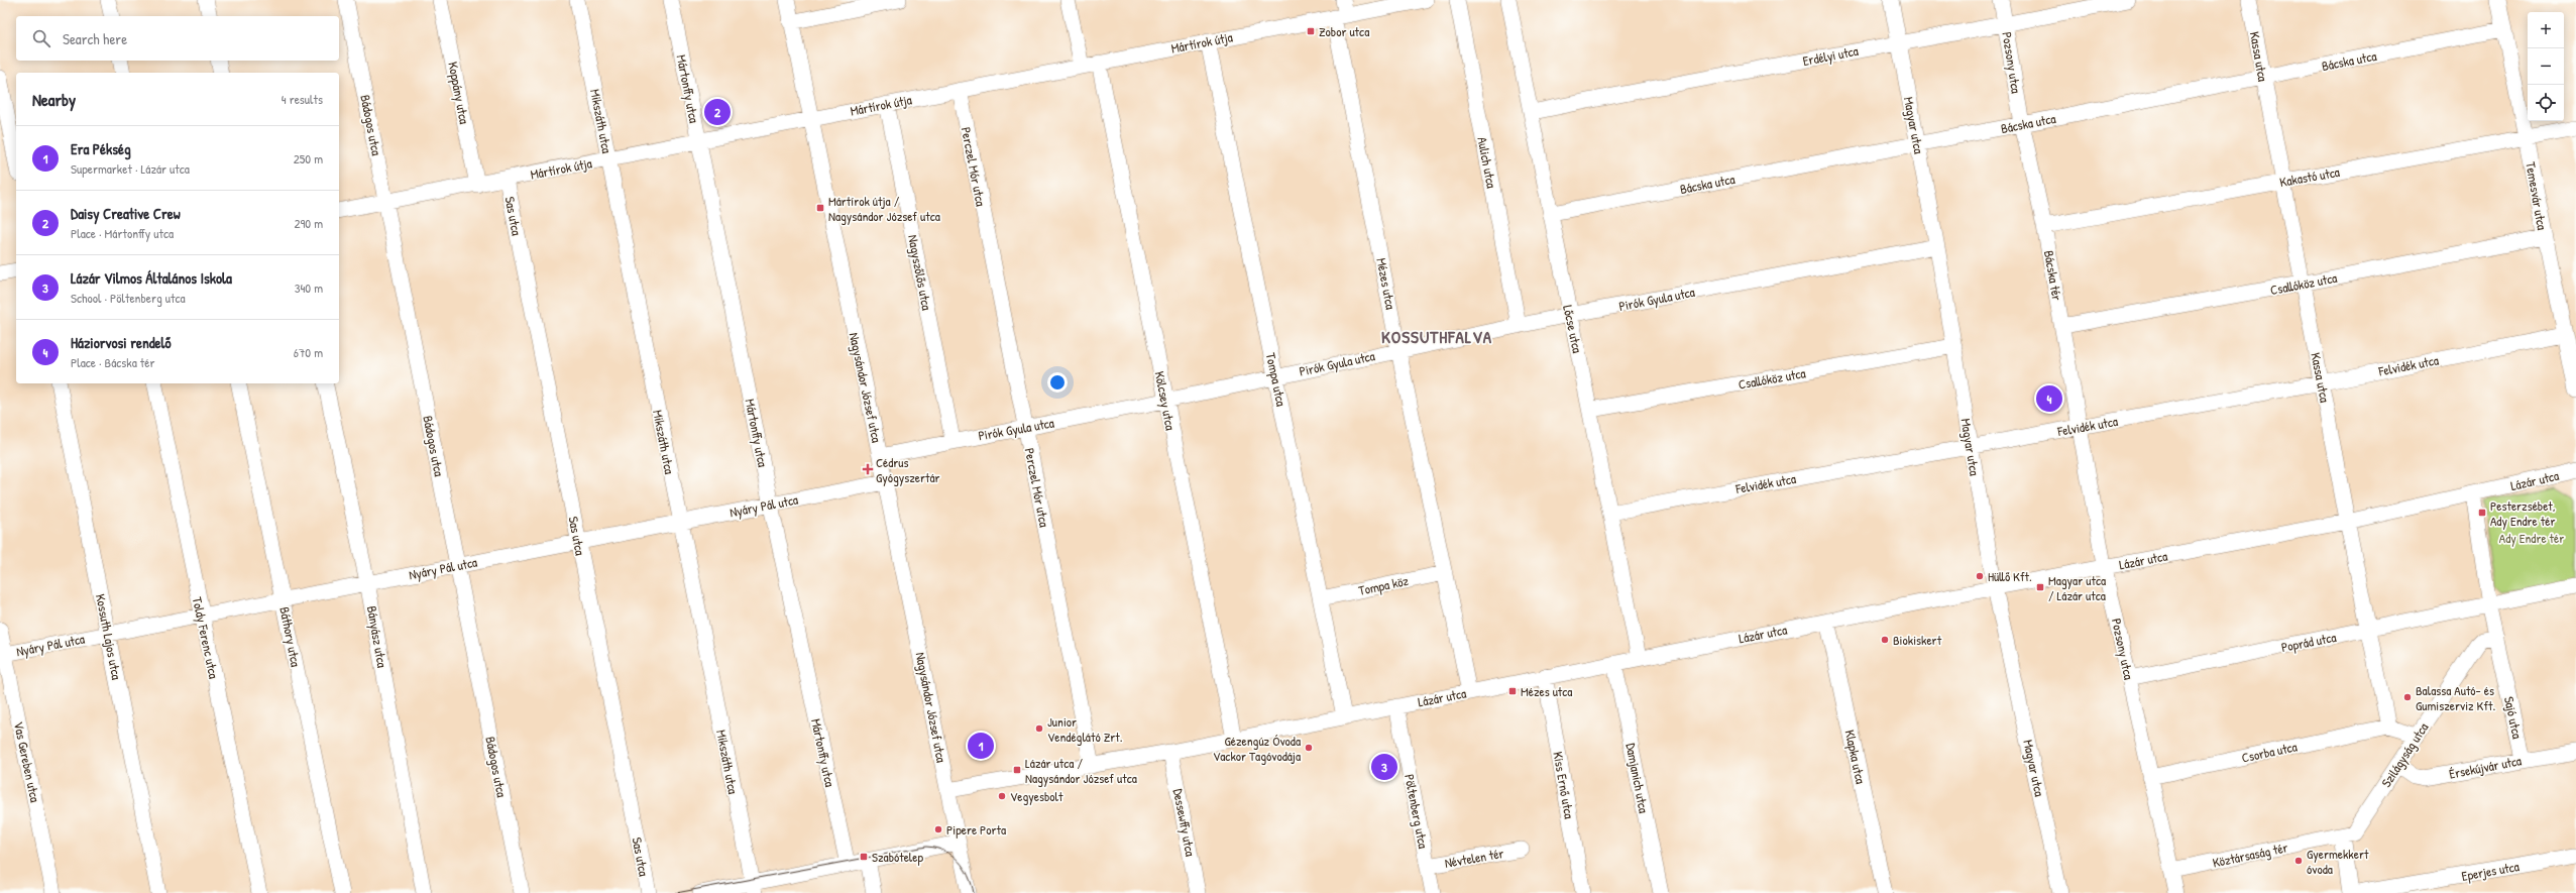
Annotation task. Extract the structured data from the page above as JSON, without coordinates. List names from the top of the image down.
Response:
{
  "streets": {
    "street": [
      "Mártírok útja",
      "Erdélyi utca",
      "Kassa utca",
      "Bácska utca",
      "Pozsony utca",
      "Mártonffy utca",
      "Koppány utca",
      "Mikszáth utca",
      "Bádogos utca",
      "Magyar utca",
      "Aulich utca",
      "Perczel Mór utca",
      "Kakastó utca",
      "Temesvár utca",
      "Sas utca",
      "Nagyszőlős utca",
      "Bácska tér",
      "Mézes utca",
      "Csallóköz utca",
      "Pirók Gyula utca",
      "Lőcse utca",
      "Felvidék utca",
      "Tompa utca",
      "Nagysándor József utca",
      "Kölcsey utca",
      "Lázár utca",
      "Nyáry Pál utca",
      "Tompa köz",
      "Kossuth Lajos utca",
      "Báthory utca",
      "Bányász utca",
      "Toldy Ferenc utca",
      "Poprád utca",
      "Sajó utca",
      "Csorba utca",
      "Szilágyság utca",
      "Klapka utca",
      "Vas Gereben utca",
      "Érsekújvár utca",
      "Damjanich utca",
      "Kiss Ernő utca",
      "Pöltenberg utca",
      "Dessewffy utca",
      "Köztársaság tér",
      "Névtelen tér",
      "Eperjes utca"
    ]
  },
  "crossings": [
    ["Mártírok útja", "Mártonffy utca"],
    ["Mártírok útja", "Koppány utca"],
    ["Mártírok útja", "Mikszáth utca"],
    ["Mártírok útja", "Bádogos utca"],
    ["Mártírok útja", "Perczel Mór utca"],
    ["Mártírok útja", "Sas utca"],
    ["Mártírok útja", "Nagyszőlős utca"],
    ["Mártírok útja", "Mézes utca"],
    ["Mártírok útja", "Tompa utca"],
    ["Mártírok útja", "Nagysándor József utca"],
    ["Mártírok útja", "Kölcsey utca"],
    ["Erdélyi utca", "Pozsony utca"],
    ["Erdélyi utca", "Magyar utca"],
    ["Erdélyi utca", "Lőcse utca"],
    ["Kassa utca", "Bácska utca"],
    ["Kassa utca", "Kakastó utca"],
    ["Kassa utca", "Csallóköz utca"],
    ["Kassa utca", "Felvidék utca"],
    ["Kassa utca", "Lázár utca"],
    ["Kassa utca", "Poprád utca"],
    ["Kassa utca", "Csorba utca"],
    ["Bácska utca", "Pozsony utca"],
    ["Bácska utca", "Magyar utca"],
    ["Bácska utca", "Temesvár utca"],
    ["Bácska utca", "Bácska tér"],
    ["Bácska utca", "Lőcse utca"],
    ["Pozsony utca", "Bácska tér"],
    ["Pozsony utca", "Felvidék utca"],
    ["Pozsony utca", "Lázár utca"],
    ["Pozsony utca", "Poprád utca"],
    ["Pozsony utca", "Csorba utca"],
    ["Pozsony utca", "Köztársaság tér"],
    ["Mártonffy utca", "Nyáry Pál utca"],
    ["Mikszáth utca", "Nyáry Pál utca"],
    ["Bádogos utca", "Nyáry Pál utca"],
    ["Magyar utca", "Csallóköz utca"],
    ["Magyar utca", "Pirók Gyula utca"],
    ["Magyar utca", "Felvidék utca"],
    ["Magyar utca", "Lázár utca"],
    ["Aulich utca", "Pirók Gyula utca"],
    ["Perczel Mór utca", "Pirók Gyula utca"],
    ["Perczel Mór utca", "Lázár utca"],
    ["Kakastó utca", "Temesvár utca"],
    ["Kakastó utca", "Bácska tér"],
    ["Temesvár utca", "Csallóköz utca"],
    ["Temesvár utca", "Felvidék utca"],
    ["Sas utca", "Nyáry Pál utca"],
    ["Nagyszőlős utca", "Pirók Gyula utca"],
    ["Bácska tér", "Csallóköz utca"],
    ["Bácska tér", "Felvidék utca"],
    ["Mézes utca", "Pirók Gyula utca"],
    ["Mézes utca", "Lázár utca"],
    ["Mézes utca", "Tompa köz"],
    ["Csallóköz utca", "Lőcse utca"],
    ["Pirók Gyula utca", "Lőcse utca"],
    ["Pirók Gyula utca", "Tompa utca"],
    ["Pirók Gyula utca", "Nagysándor József utca"],
    ["Pirók Gyula utca", "Kölcsey utca"],
    ["Lőcse utca", "Felvidék utca"],
    ["Lőcse utca", "Lázár utca"],
    ["Tompa utca", "Lázár utca"],
    ["Tompa utca", "Tompa köz"],
    ["Nagysándor József utca", "Lázár utca"],
    ["Nagysándor József utca", "Nyáry Pál utca"],
    ["Kölcsey utca", "Lázár utca"],
    ["Lázár utca", "Klapka utca"],
    ["Lázár utca", "Damjanich utca"],
    ["Lázár utca", "Kiss Ernő utca"],
    ["Lázár utca", "Pöltenberg utca"],
    ["Lázár utca", "Dessewffy utca"],
    ["Nyáry Pál utca", "Kossuth Lajos utca"],
    ["Nyáry Pál utca", "Báthory utca"],
    ["Nyáry Pál utca", "Bányász utca"],
    ["Nyáry Pál utca", "Toldy Ferenc utca"],
    ["Nyáry Pál utca", "Vas Gereben utca"],
    ["Poprád utca", "Sajó utca"],
    ["Sajó utca", "Szilágyság utca"],
    ["Sajó utca", "Érsekújvár utca"],
    ["Szilágyság utca", "Érsekújvár utca"],
    ["Szilágyság utca", "Köztársaság tér"],
    ["Pöltenberg utca", "Névtelen tér"]
  ],
  "districts": ["KOSSUTHFALVA"],
  "parks": ["Ady Endre tér"],
  "places": {
    "transit": [
      "Zobor utca",
      "Mártírok útja / Nagysándor József utca",
      "Pesterzsébet, Ady Endre tér",
      "Magyar utca / Lázár utca",
      "Mézes utca",
      "Lázár utca / Nagysándor József utca",
      "Szabótelep"
    ],
    "health": ["Cédrus Gyógyszertár"],
    "other": [
      "Hüllő Kft.",
      "Biokiskert",
      "Balassa Autó- és Gumiszerviz Kft.",
      "Junior Vendéglátó Zrt.",
      "Gézengúz Óvoda Vackor Tagóvodája",
      "Vegyesbolt",
      "Pipere Porta",
      "Gyermekkert óvoda"
    ]
  },
  "page": {
    "map_buttons": ["+", "−"],
    "search": "Search here",
    "heading": ["Nearby", "4 results"],
    "pins": [
      "2",
      "4",
      "1",
      "3"
    ],
    "list": [
      {
        "mark": "1",
        "name": "Era Pékség",
        "note": "Supermarket · Lázár utca",
        "value": "250 m"
      },
      {
        "mark": "2",
        "name": "Daisy Creative Crew",
        "note": "Place · Mártonffy utca",
        "value": "290 m"
      },
      {
        "mark": "3",
        "name": "Lázár Vilmos Általános Iskola",
        "note": "School · Pöltenberg utca",
        "value": "340 m"
      },
      {
        "mark": "4",
        "name": "Háziorvosi rendelő",
        "note": "Place · Bácska tér",
        "value": "670 m"
      }
    ]
  }
}
